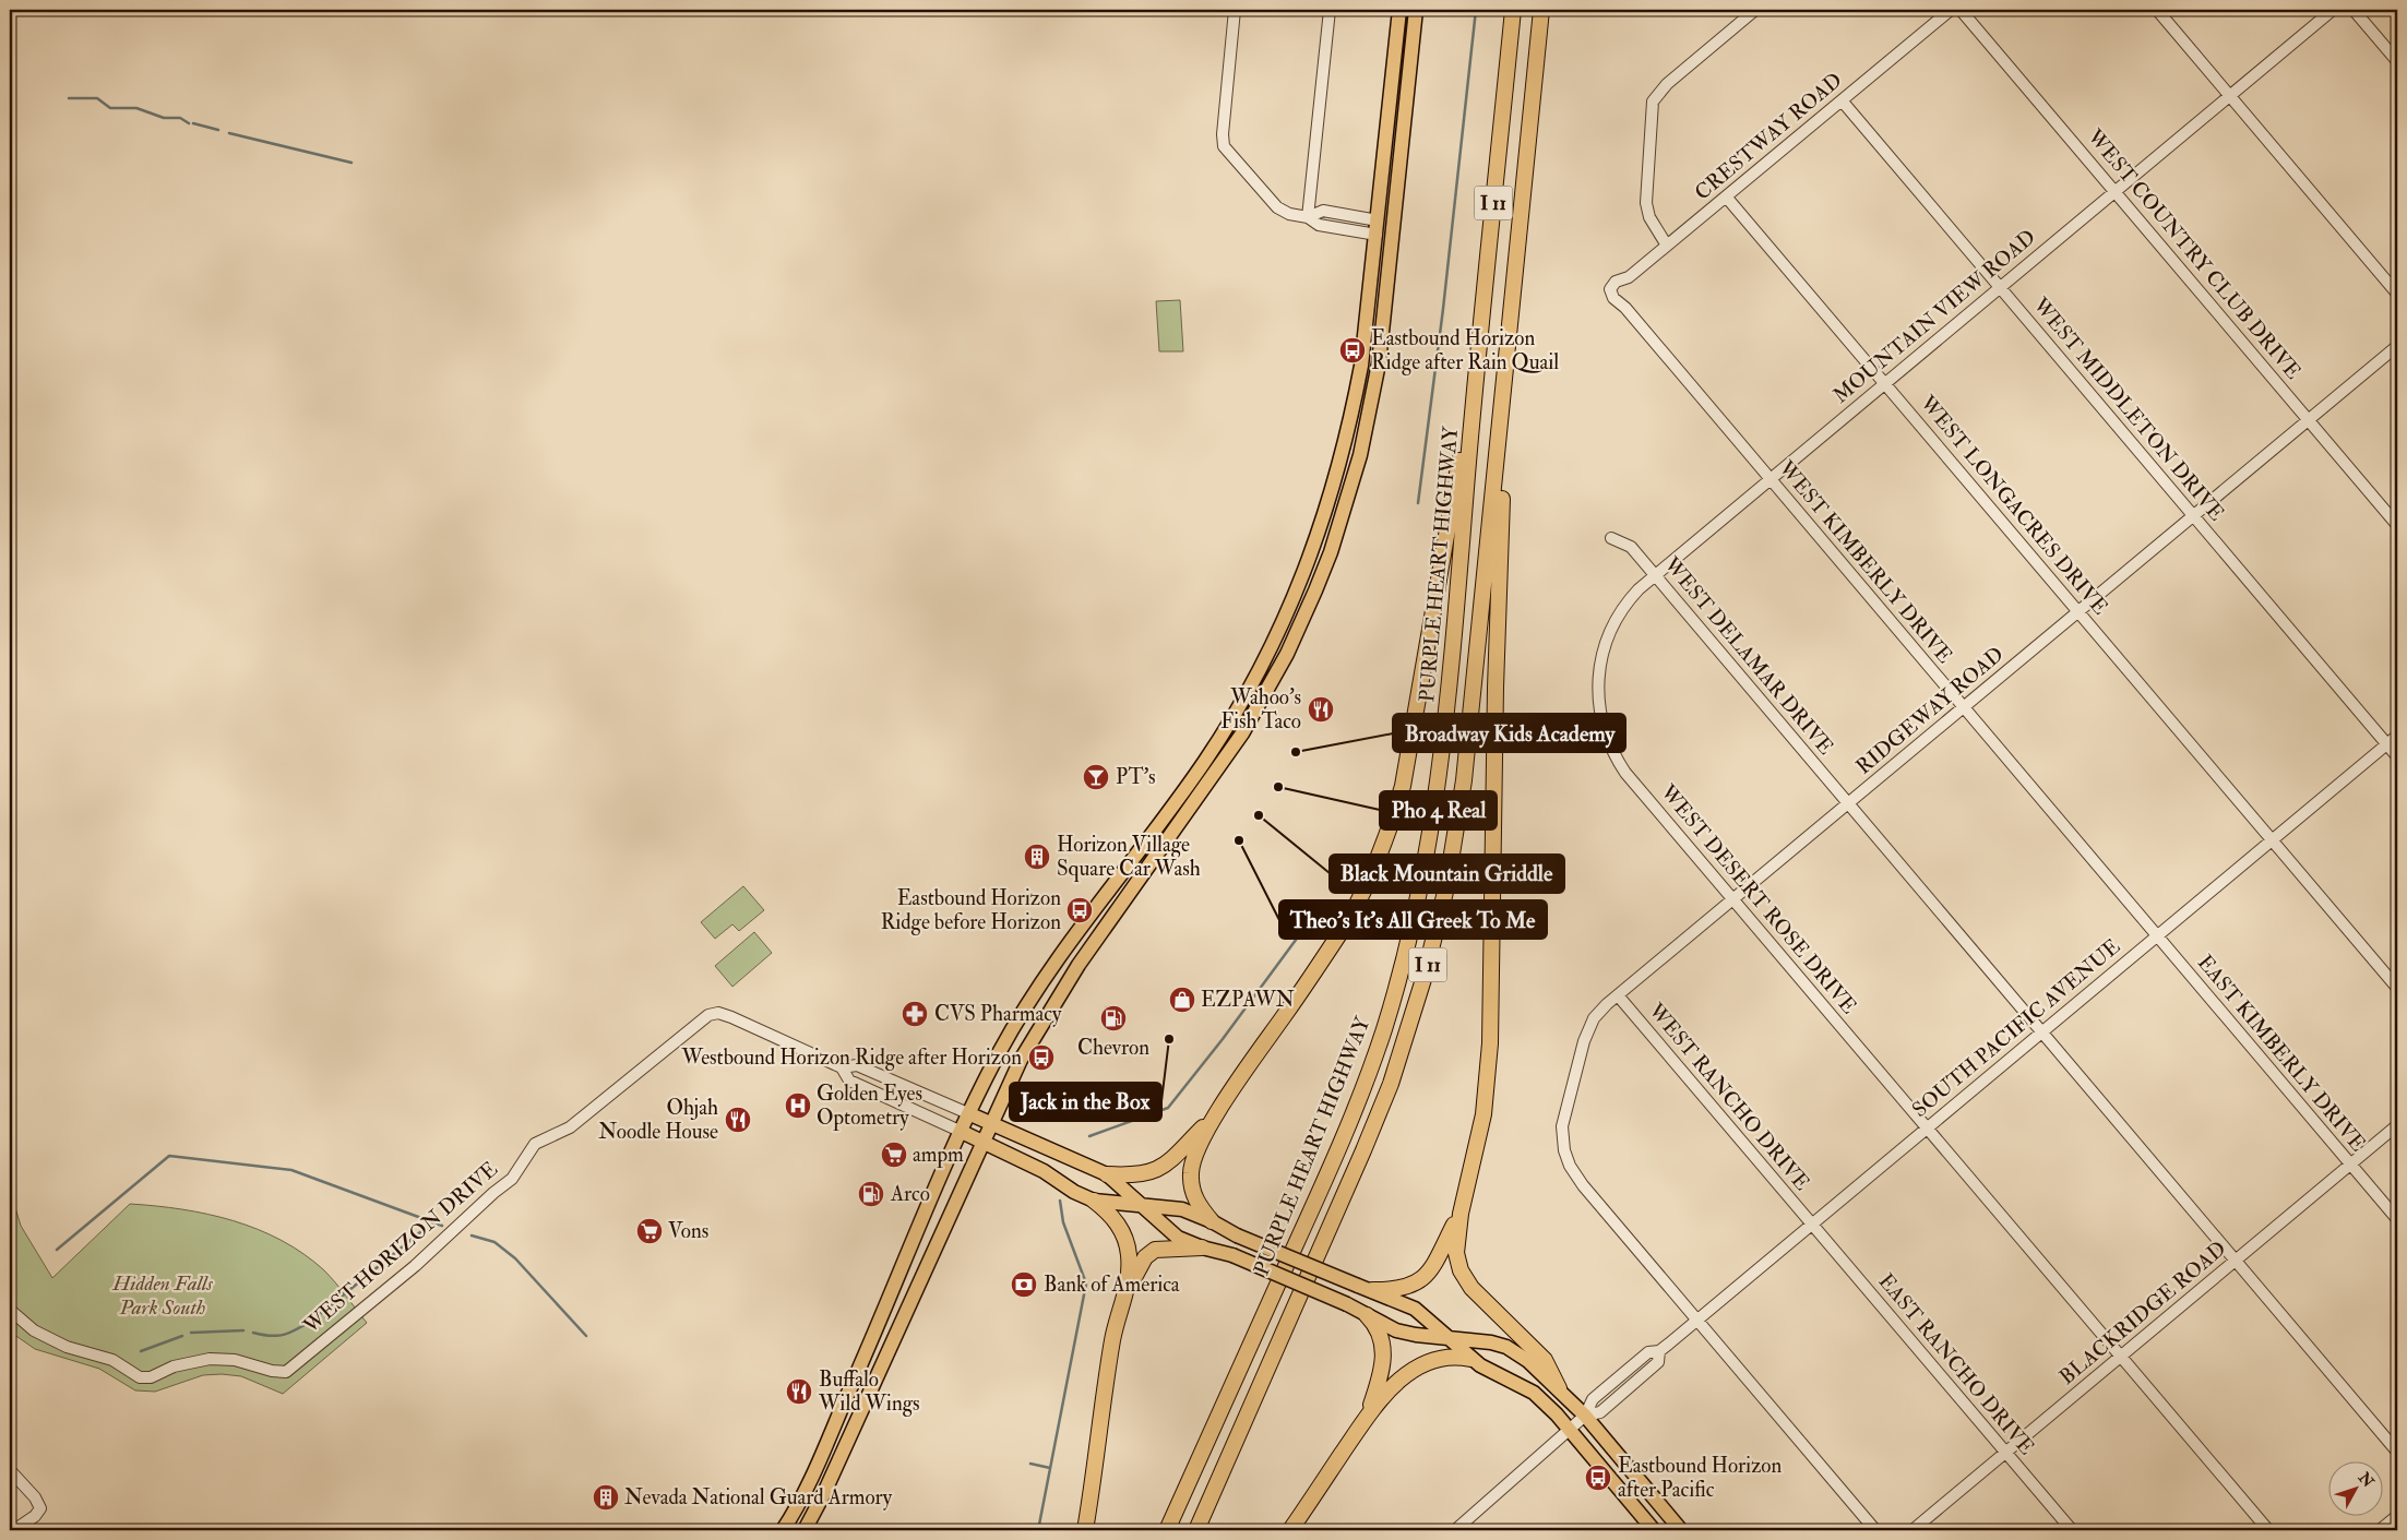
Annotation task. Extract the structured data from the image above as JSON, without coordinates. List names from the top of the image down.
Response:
{
  "streets": {
    "highway": ["I 11", "PURPLE HEART HIGHWAY"],
    "main road": ["WEST HORIZON DRIVE"],
    "street": [
      "CRESTWAY ROAD",
      "WEST COUNTRY CLUB DRIVE",
      "MOUNTAIN VIEW ROAD",
      "WEST MIDDLETON DRIVE",
      "WEST LONGACRES DRIVE",
      "WEST KIMBERLY DRIVE",
      "WEST DELAMAR DRIVE",
      "RIDGEWAY ROAD",
      "WEST DESERT ROSE DRIVE",
      "SOUTH PACIFIC AVENUE",
      "EAST KIMBERLY DRIVE",
      "WEST RANCHO DRIVE",
      "BLACKRIDGE ROAD",
      "EAST RANCHO DRIVE"
    ]
  },
  "crossings": [
    ["CRESTWAY ROAD", "WEST MIDDLETON DRIVE"],
    ["CRESTWAY ROAD", "WEST LONGACRES DRIVE"],
    ["CRESTWAY ROAD", "WEST KIMBERLY DRIVE"],
    ["WEST COUNTRY CLUB DRIVE", "MOUNTAIN VIEW ROAD"],
    ["WEST COUNTRY CLUB DRIVE", "RIDGEWAY ROAD"],
    ["MOUNTAIN VIEW ROAD", "WEST MIDDLETON DRIVE"],
    ["MOUNTAIN VIEW ROAD", "WEST LONGACRES DRIVE"],
    ["MOUNTAIN VIEW ROAD", "WEST KIMBERLY DRIVE"],
    ["MOUNTAIN VIEW ROAD", "WEST DELAMAR DRIVE"],
    ["MOUNTAIN VIEW ROAD", "WEST DESERT ROSE DRIVE"],
    ["WEST MIDDLETON DRIVE", "RIDGEWAY ROAD"],
    ["WEST MIDDLETON DRIVE", "SOUTH PACIFIC AVENUE"],
    ["WEST LONGACRES DRIVE", "RIDGEWAY ROAD"],
    ["WEST LONGACRES DRIVE", "SOUTH PACIFIC AVENUE"],
    ["WEST KIMBERLY DRIVE", "RIDGEWAY ROAD"],
    ["WEST KIMBERLY DRIVE", "SOUTH PACIFIC AVENUE"],
    ["WEST KIMBERLY DRIVE", "EAST KIMBERLY DRIVE"],
    ["WEST DELAMAR DRIVE", "RIDGEWAY ROAD"],
    ["WEST DELAMAR DRIVE", "SOUTH PACIFIC AVENUE"],
    ["WEST DELAMAR DRIVE", "BLACKRIDGE ROAD"],
    ["RIDGEWAY ROAD", "WEST DESERT ROSE DRIVE"],
    ["RIDGEWAY ROAD", "SOUTH PACIFIC AVENUE"],
    ["RIDGEWAY ROAD", "WEST RANCHO DRIVE"],
    ["WEST DESERT ROSE DRIVE", "SOUTH PACIFIC AVENUE"],
    ["WEST DESERT ROSE DRIVE", "BLACKRIDGE ROAD"],
    ["SOUTH PACIFIC AVENUE", "EAST KIMBERLY DRIVE"],
    ["SOUTH PACIFIC AVENUE", "WEST RANCHO DRIVE"],
    ["SOUTH PACIFIC AVENUE", "WEST HORIZON DRIVE"],
    ["SOUTH PACIFIC AVENUE", "EAST RANCHO DRIVE"],
    ["EAST KIMBERLY DRIVE", "BLACKRIDGE ROAD"],
    ["WEST RANCHO DRIVE", "EAST RANCHO DRIVE"],
    ["BLACKRIDGE ROAD", "EAST RANCHO DRIVE"]
  ],
  "parks": ["Hidden Falls Park South"],
  "places": {
    "bus stop": [
      "Eastbound Horizon Ridge after Rain Quail",
      "Eastbound Horizon Ridge before Horizon",
      "Westbound Horizon Ridge after Horizon",
      "Eastbound Horizon after Pacific"
    ],
    "restaurant": ["Wahoo's Fish Taco", "Ohjah Noodle House", "Buffalo Wild Wings"],
    "other": [
      "Broadway Kids Academy",
      "Pho 4 Real",
      "Black Mountain Griddle",
      "Theo's It's All Greek To Me",
      "Jack in the Box"
    ],
    "bar": ["PT's"],
    "building": ["Horizon Village Square Car Wash", "Nevada National Guard Armory"],
    "shop": ["EZPAWN"],
    "pharmacy": ["CVS Pharmacy"],
    "fuel station": ["Chevron", "Arco"],
    "hospital": ["Golden Eyes Optometry"],
    "supermarket": ["ampm", "Vons"],
    "bank": ["Bank of America"]
  },
  "north": "top right"
}
